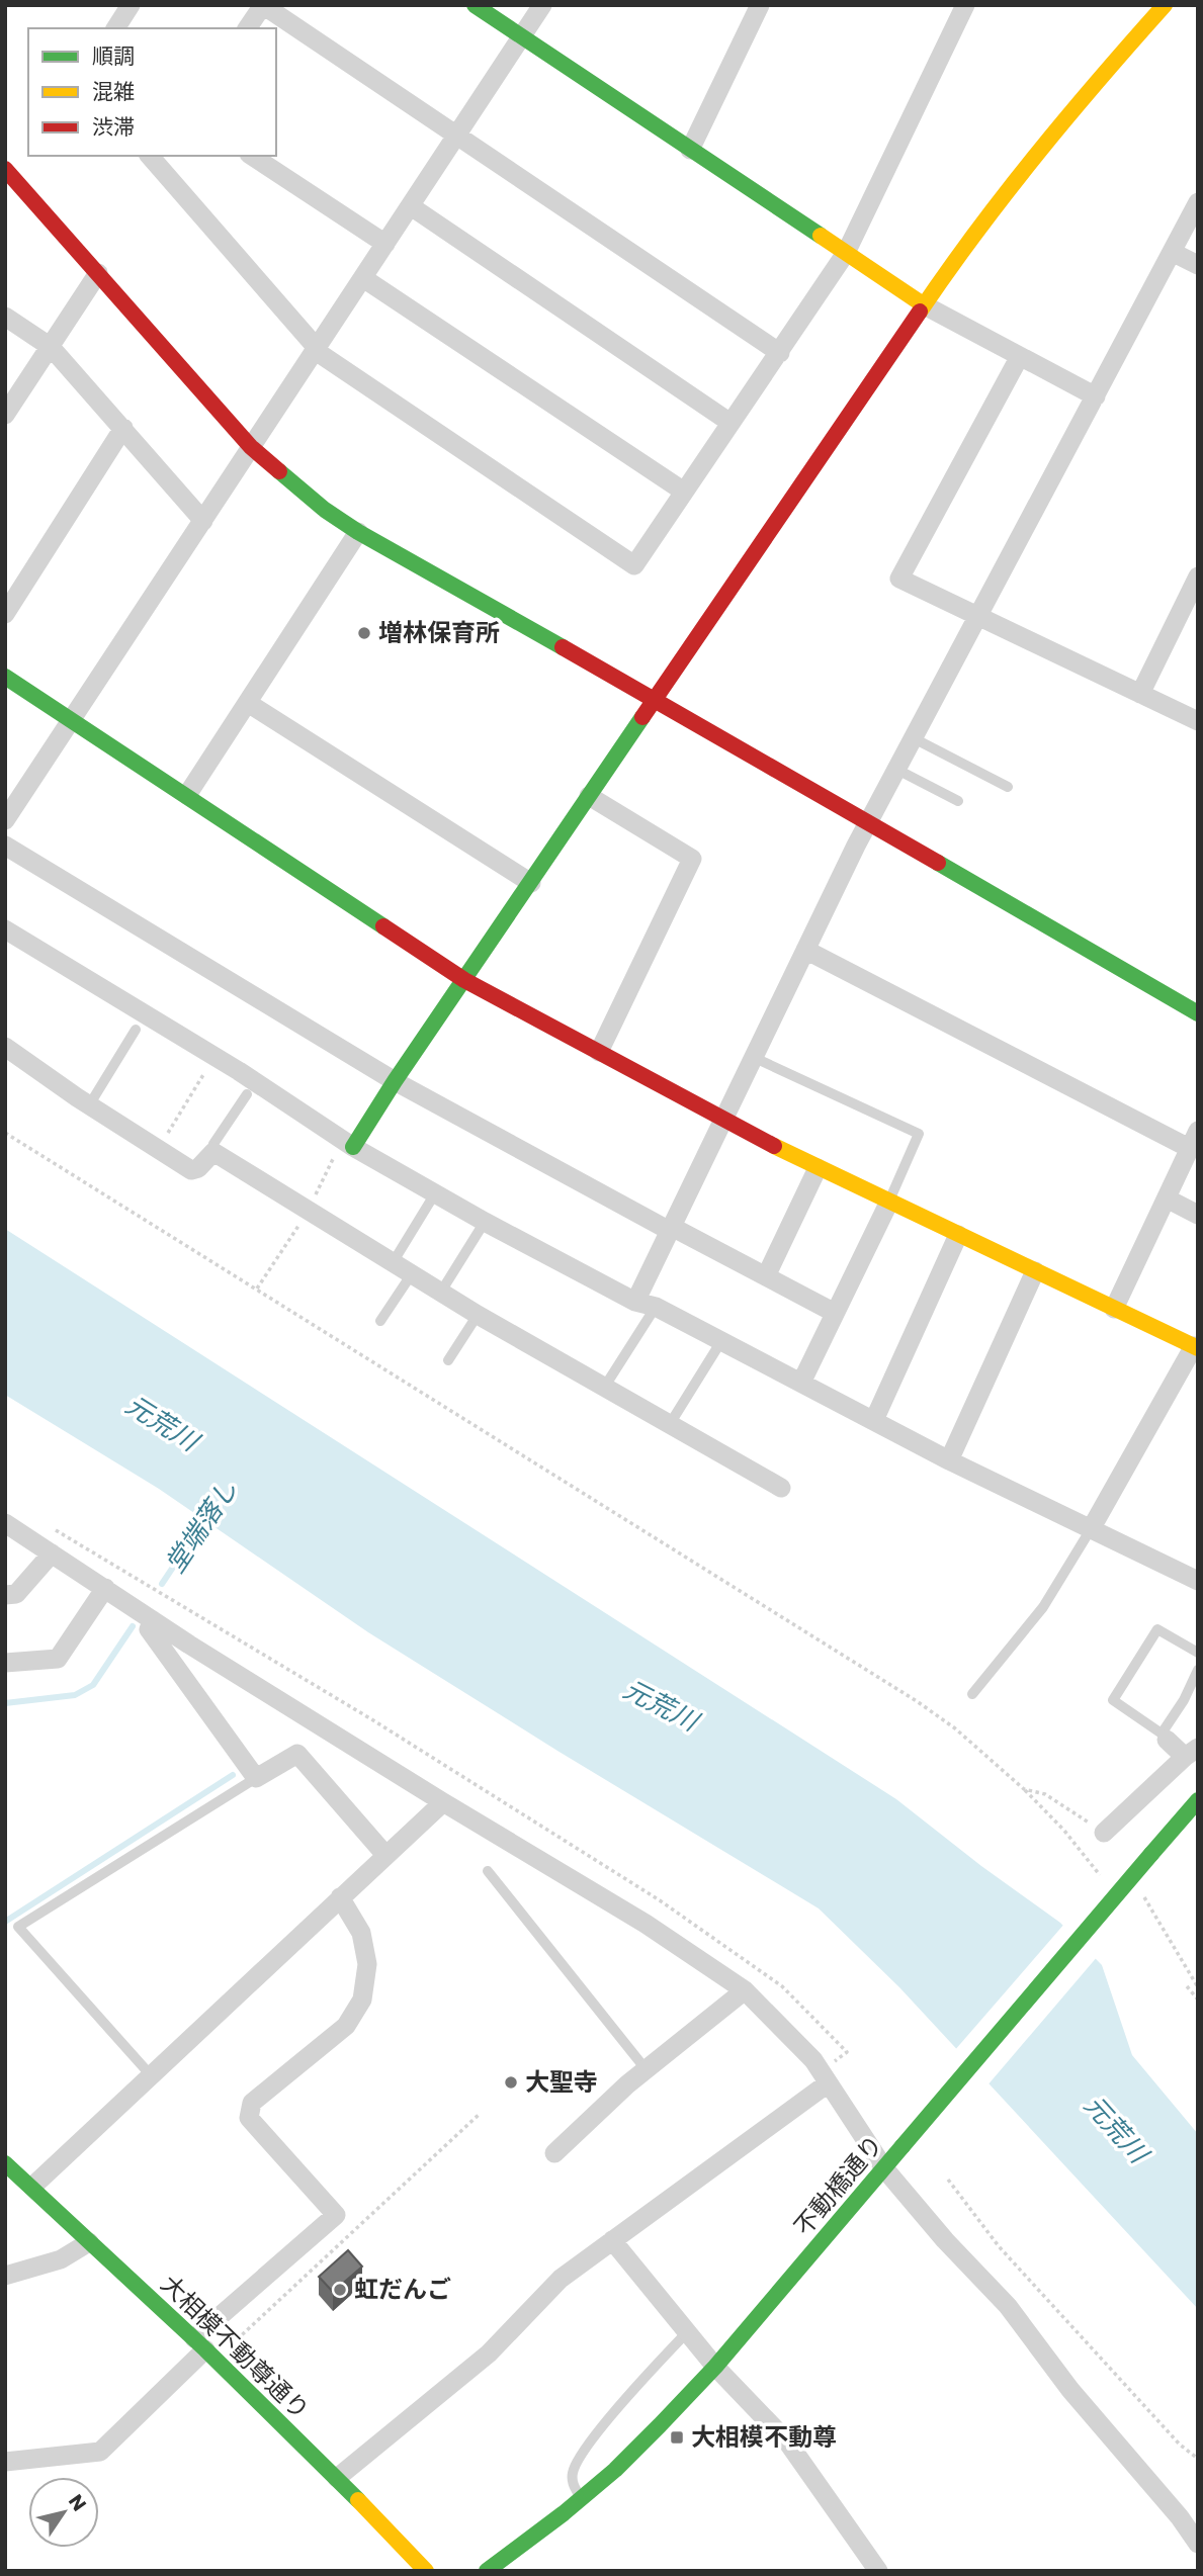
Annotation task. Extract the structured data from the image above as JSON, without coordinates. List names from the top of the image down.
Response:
{
  "streets": {
    "street": ["不動橋通り", "大相模不動尊通り"]
  },
  "water": ["元荒川", "堂端落し"],
  "places": {
    "other": ["増林保育所", "大聖寺", "虹だんご"],
    "transit": ["大相模不動尊"]
  },
  "legend": ["順調", "混雑", "渋滞"],
  "north": "top right"
}
